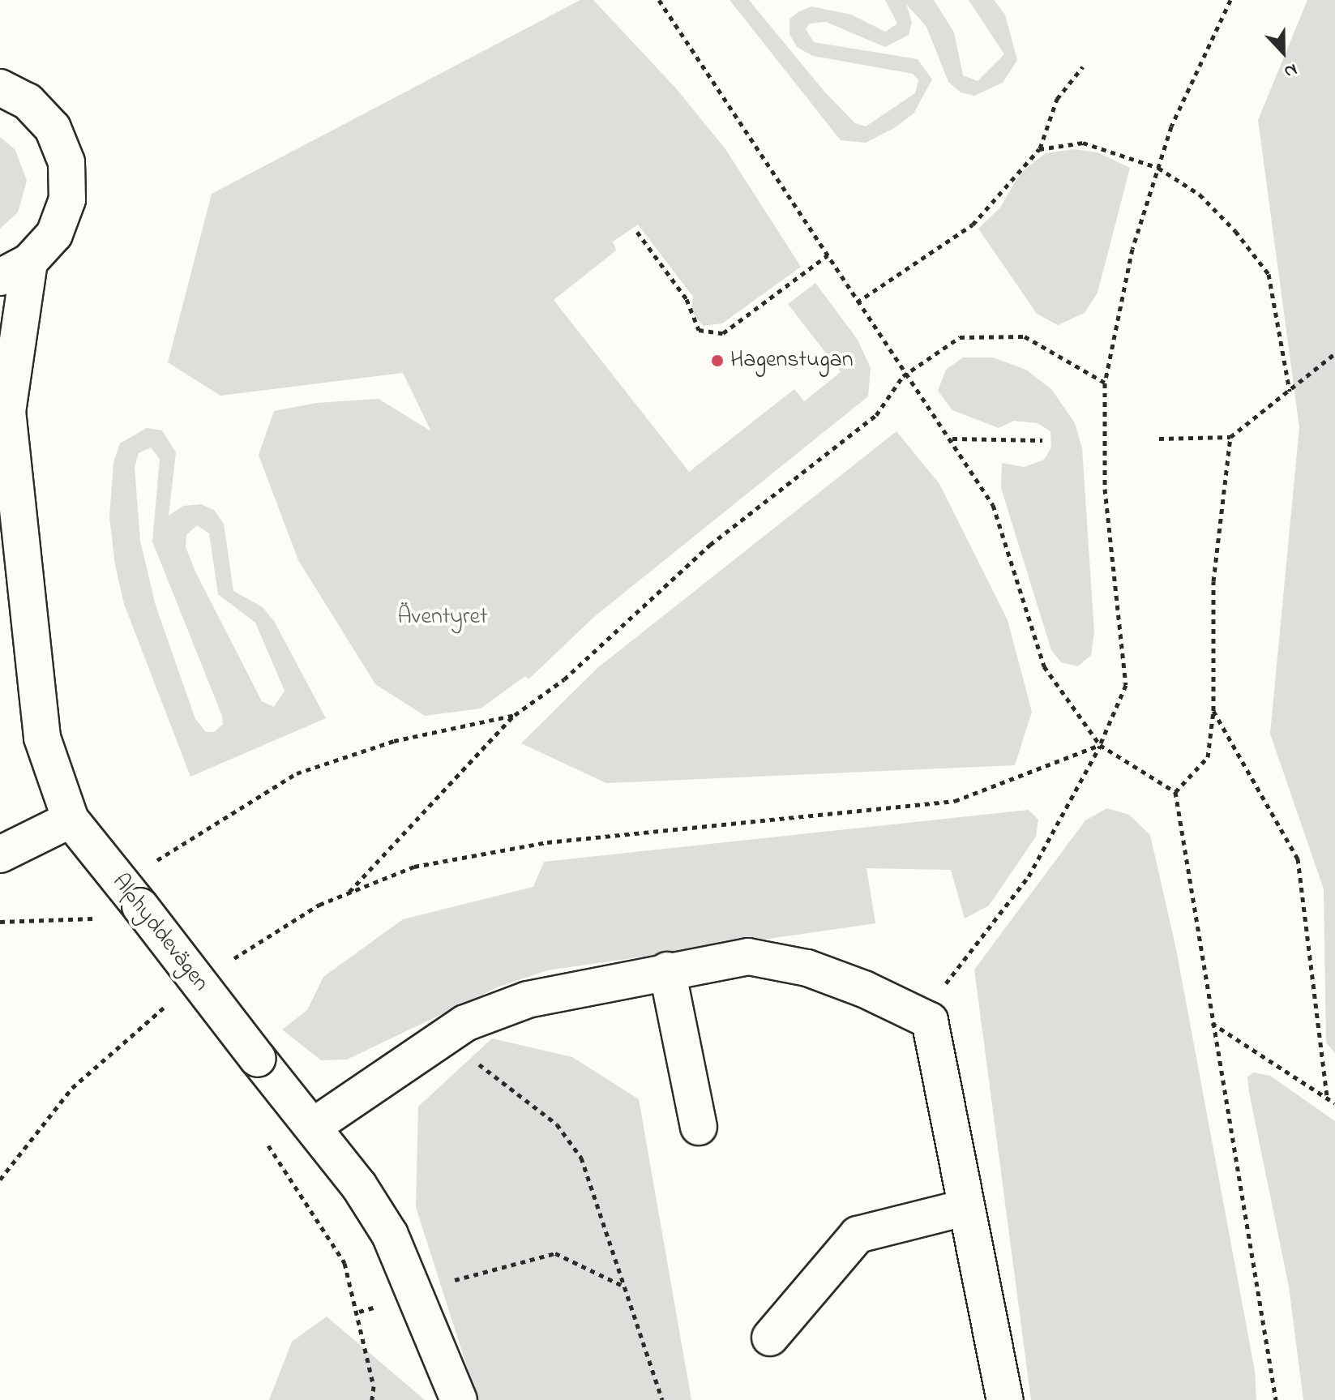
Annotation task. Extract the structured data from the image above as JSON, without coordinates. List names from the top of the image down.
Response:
{
  "streets": {
    "street": ["Alphyddevägen"]
  },
  "parks": ["Äventyret"],
  "places": ["Hagenstugan"],
  "north": "bottom"
}
